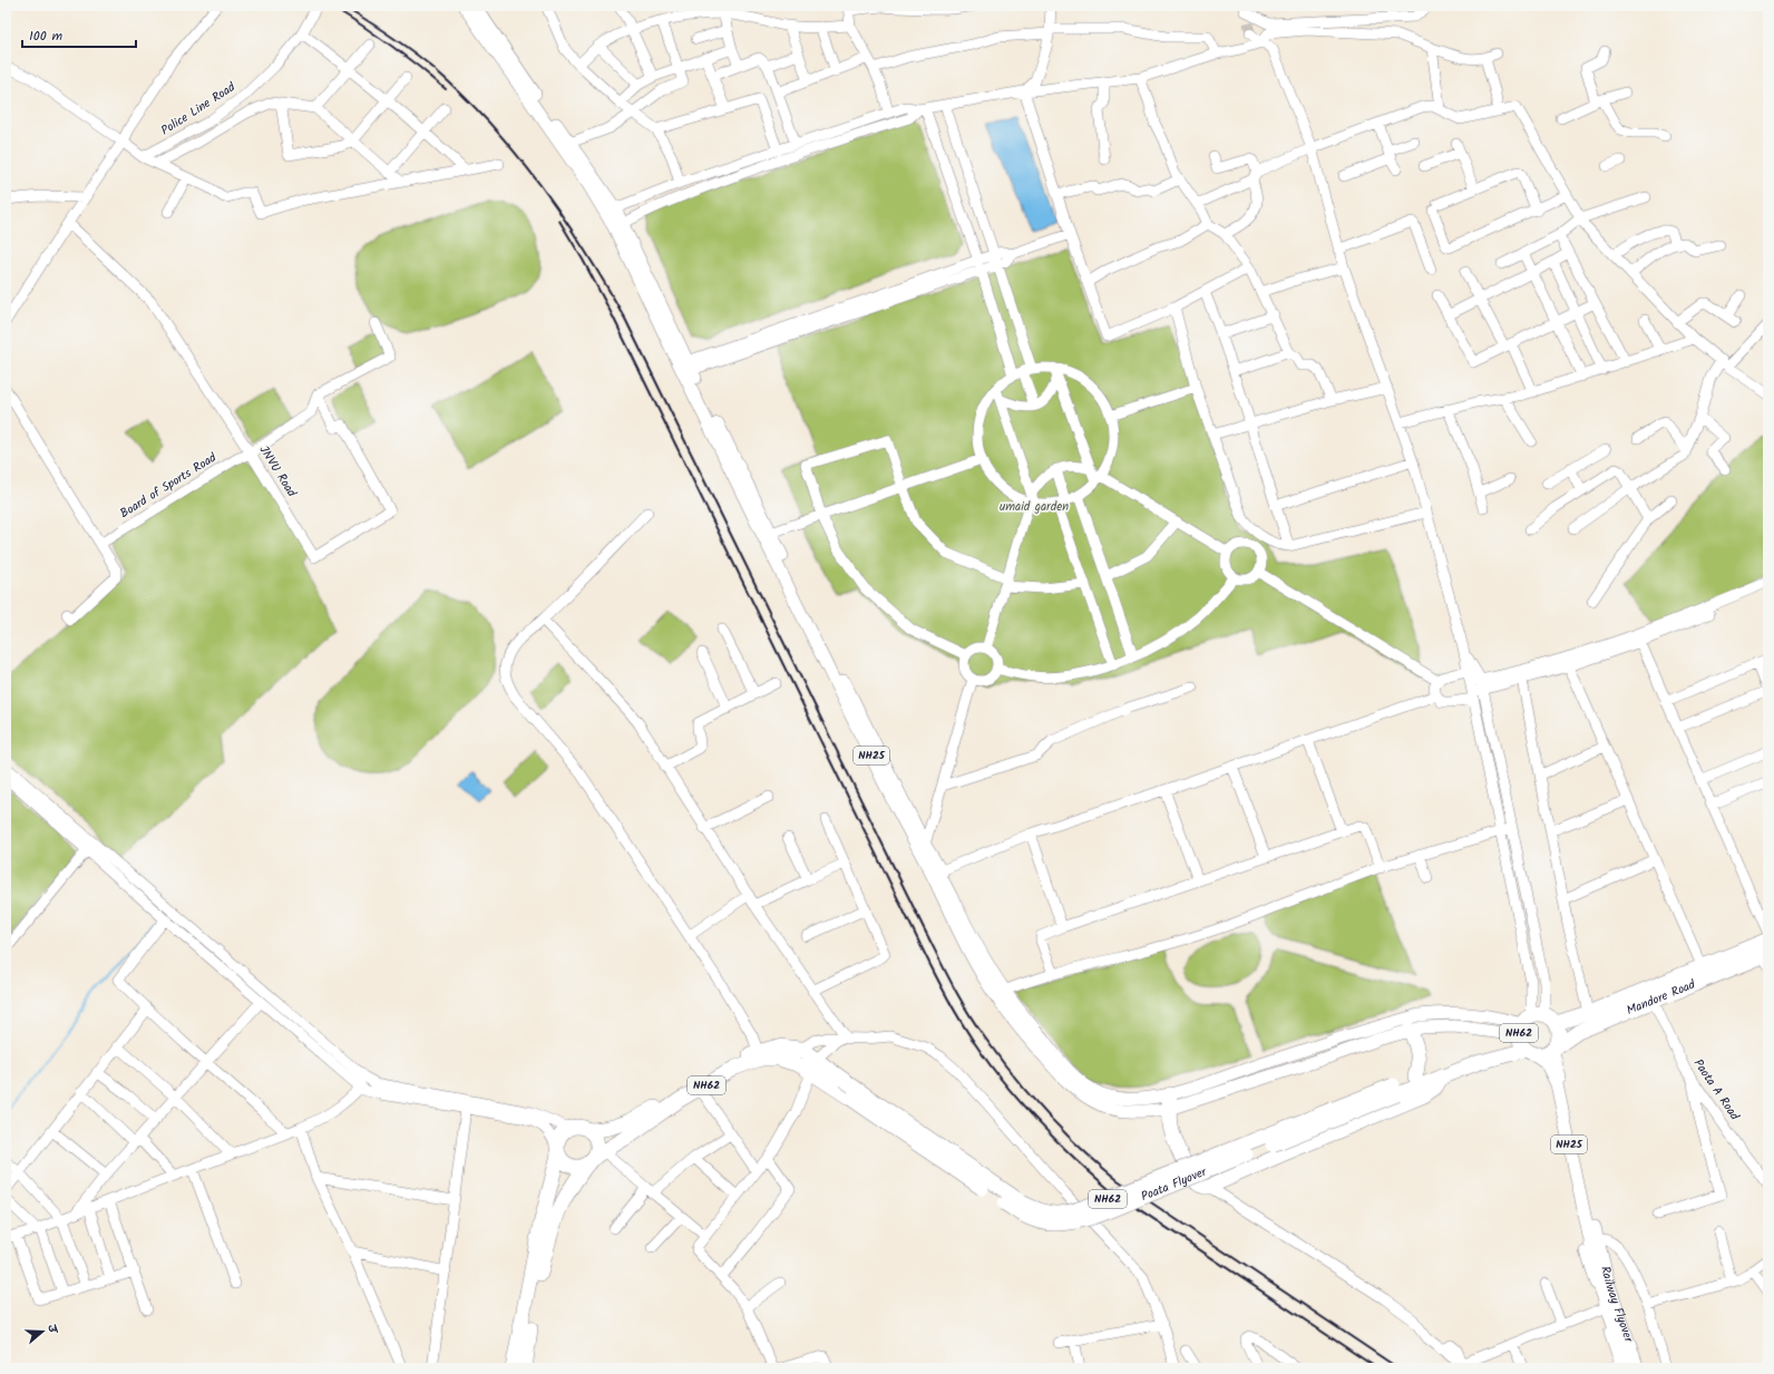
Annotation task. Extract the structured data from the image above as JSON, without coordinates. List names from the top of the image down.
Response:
{
  "streets": {
    "highway": ["Mandore Road", "NH62", "Poata Flyover"],
    "main road": ["NH25", "Railway Flyover"],
    "street": [
      "Police Line Road",
      "JNVU Road",
      "Board of Sports Road",
      "Paota A Road"
    ]
  },
  "crossings": [
    ["JNVU Road", "Board of Sports Road"],
    ["NH25", "Mandore Road"],
    ["NH25", "NH62"],
    ["NH25", "Railway Flyover"],
    ["Mandore Road", "NH62"],
    ["Mandore Road", "Paota A Road"],
    ["NH62", "Poata Flyover"]
  ],
  "parks": ["umaid garden"],
  "scale_bar": "100 m",
  "north": "right"
}
